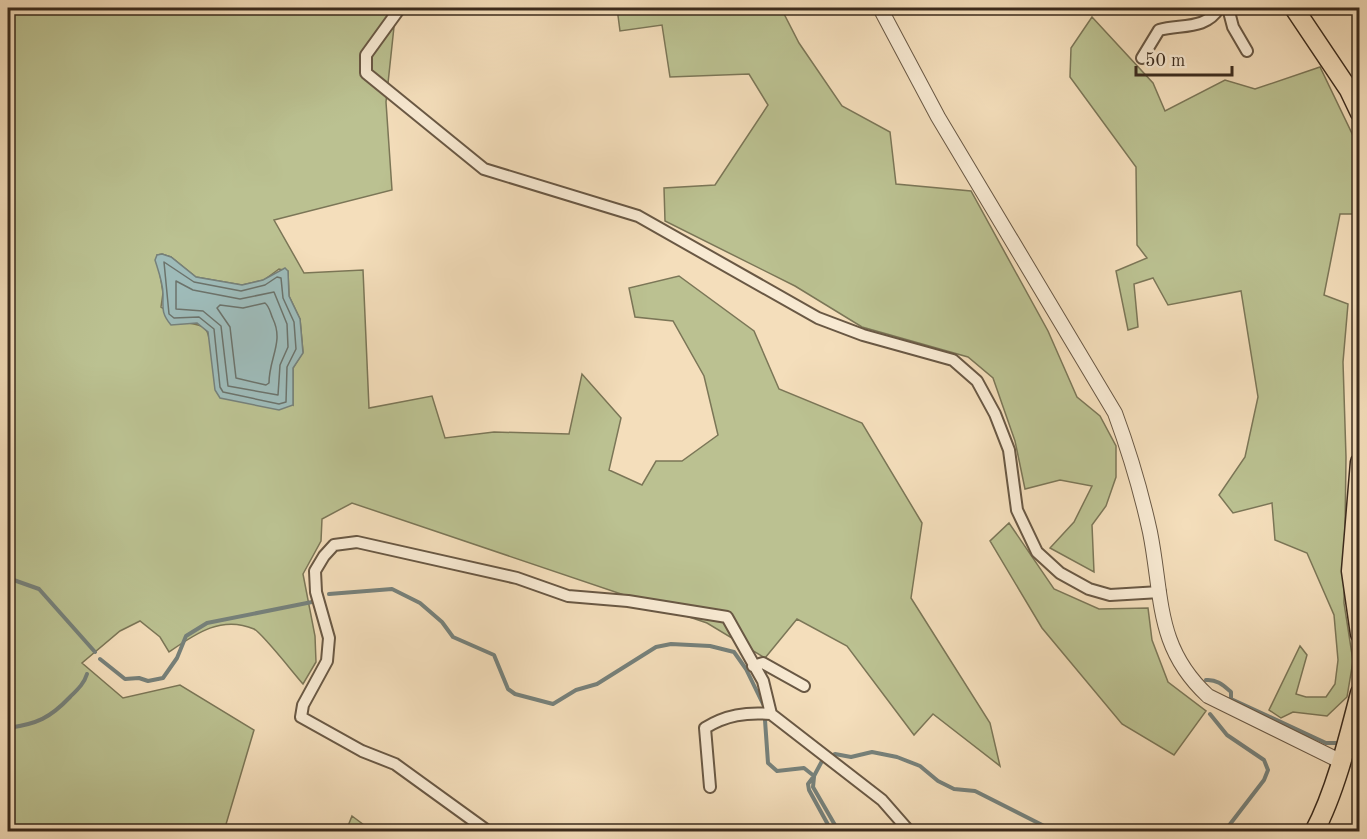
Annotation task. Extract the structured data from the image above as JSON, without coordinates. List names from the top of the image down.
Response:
{
  "scale_bar": "50 m"
}
